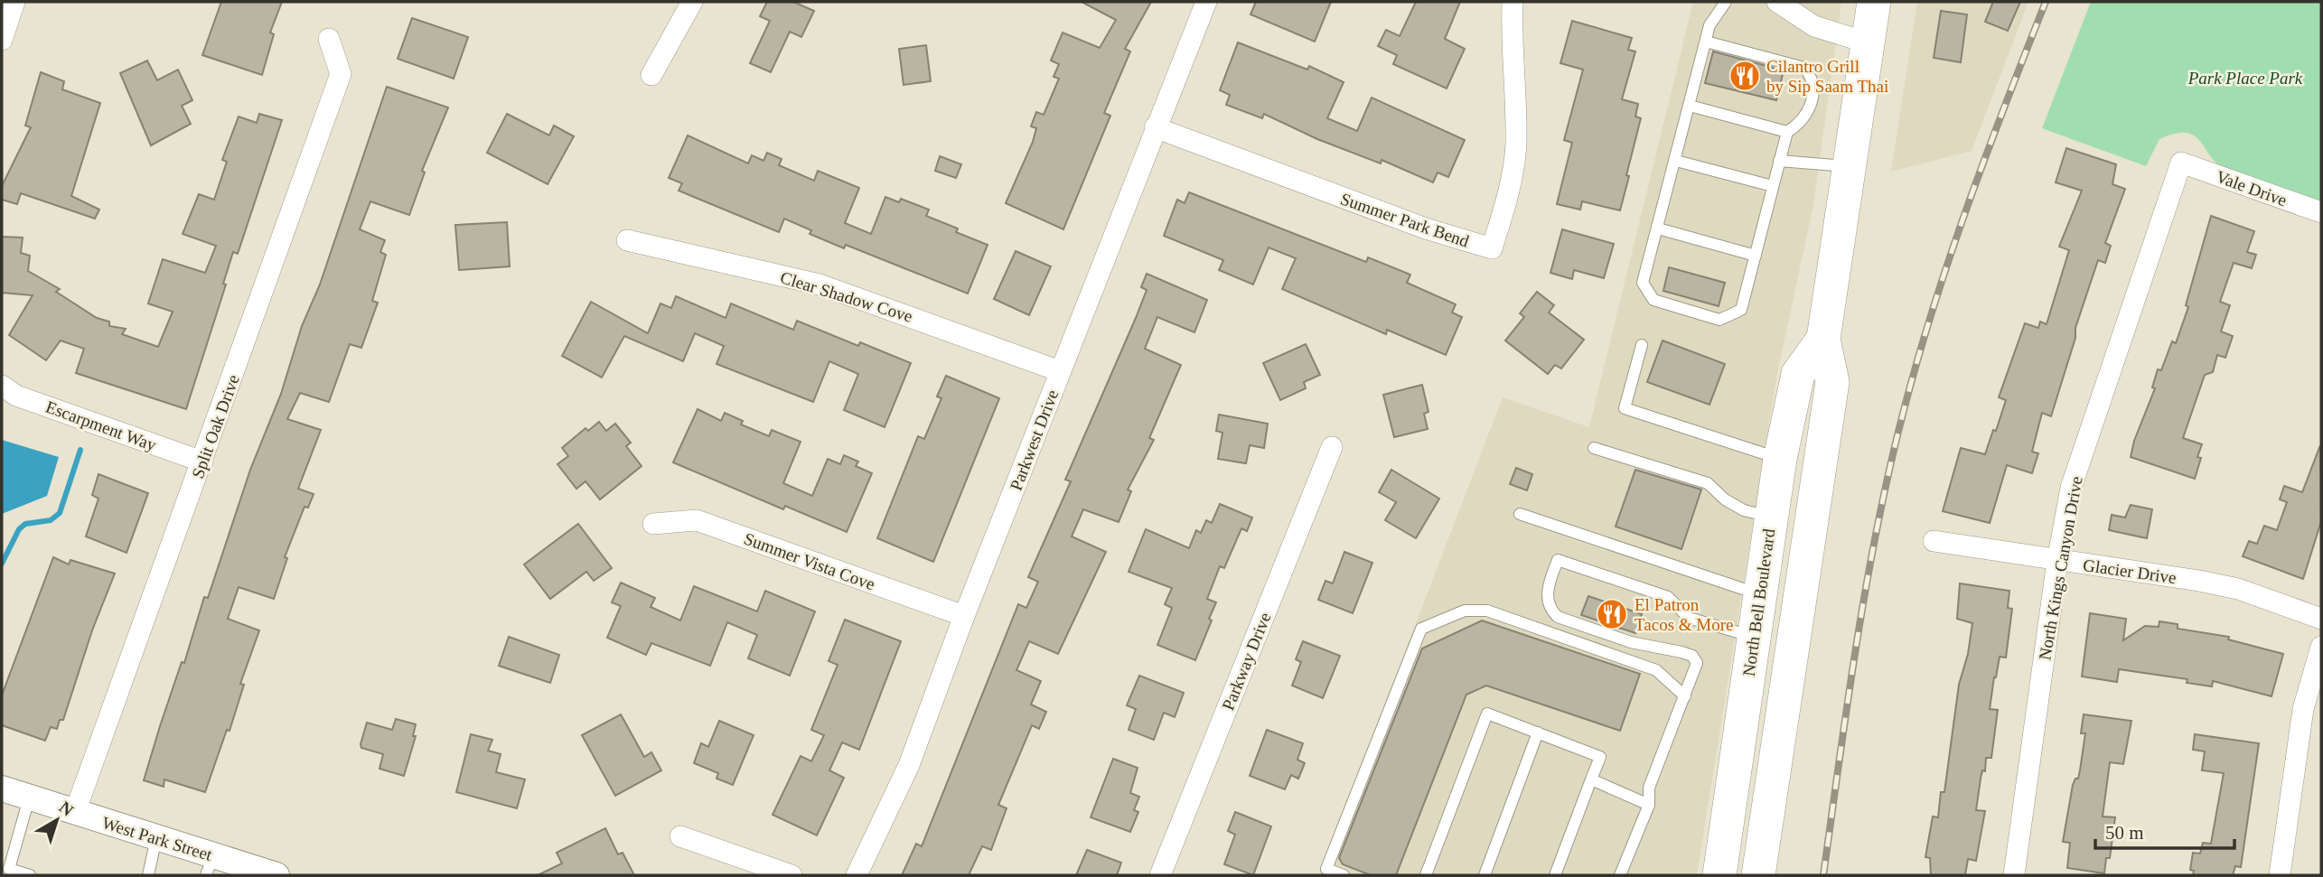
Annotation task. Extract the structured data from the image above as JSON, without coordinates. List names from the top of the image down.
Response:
{
  "streets": {
    "main road": ["North Bell Boulevard"],
    "street": [
      "Vale Drive",
      "Summer Park Bend",
      "Clear Shadow Cove",
      "Escarpment Way",
      "Split Oak Drive",
      "Parkwest Drive",
      "Summer Vista Cove",
      "North Kings Canyon Drive",
      "Glacier Drive",
      "Parkway Drive",
      "West Park Street"
    ]
  },
  "crossings": [
    ["Vale Drive", "North Kings Canyon Drive"],
    ["Summer Park Bend", "Parkwest Drive"],
    ["Clear Shadow Cove", "Parkwest Drive"],
    ["Escarpment Way", "Split Oak Drive"],
    ["Split Oak Drive", "West Park Street"],
    ["Parkwest Drive", "Summer Vista Cove"],
    ["North Kings Canyon Drive", "Glacier Drive"]
  ],
  "parks": ["Park Place Park"],
  "places": {
    "restaurant": ["Cilantro Grill by Sip Saam Thai", "El Patron Tacos & More"]
  },
  "scale_bar": "50 m",
  "north": "top right"
}
